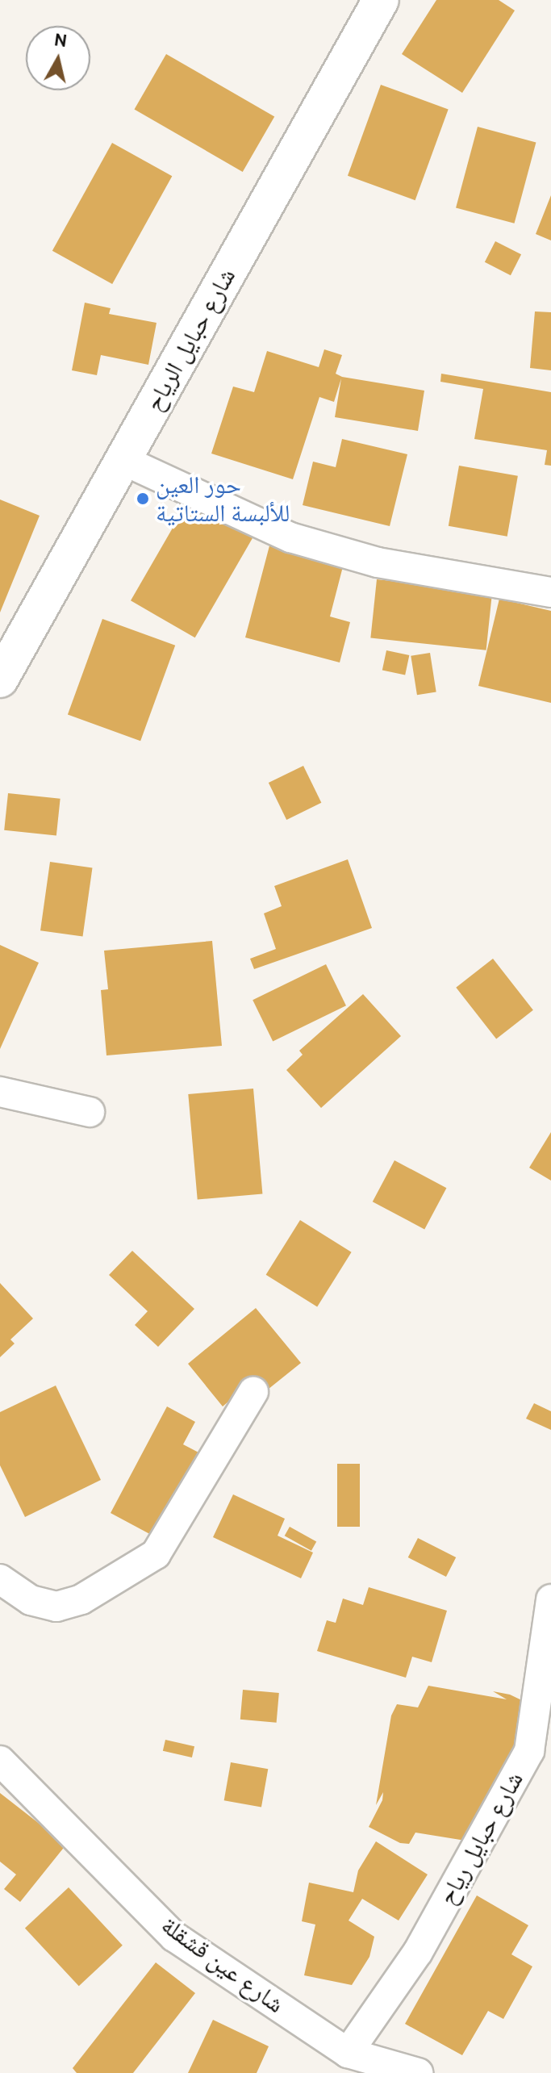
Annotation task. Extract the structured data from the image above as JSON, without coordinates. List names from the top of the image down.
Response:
{
  "streets": {
    "street": ["شارع حبايل الرياح", "شارع حبايل رياح", "شارع عين قشقلة"]
  },
  "crossings": [
    ["شارع حبايل رياح", "شارع عين قشقلة"]
  ],
  "places": ["حور العين للألبسة الستاتية"],
  "north": "top"
}
